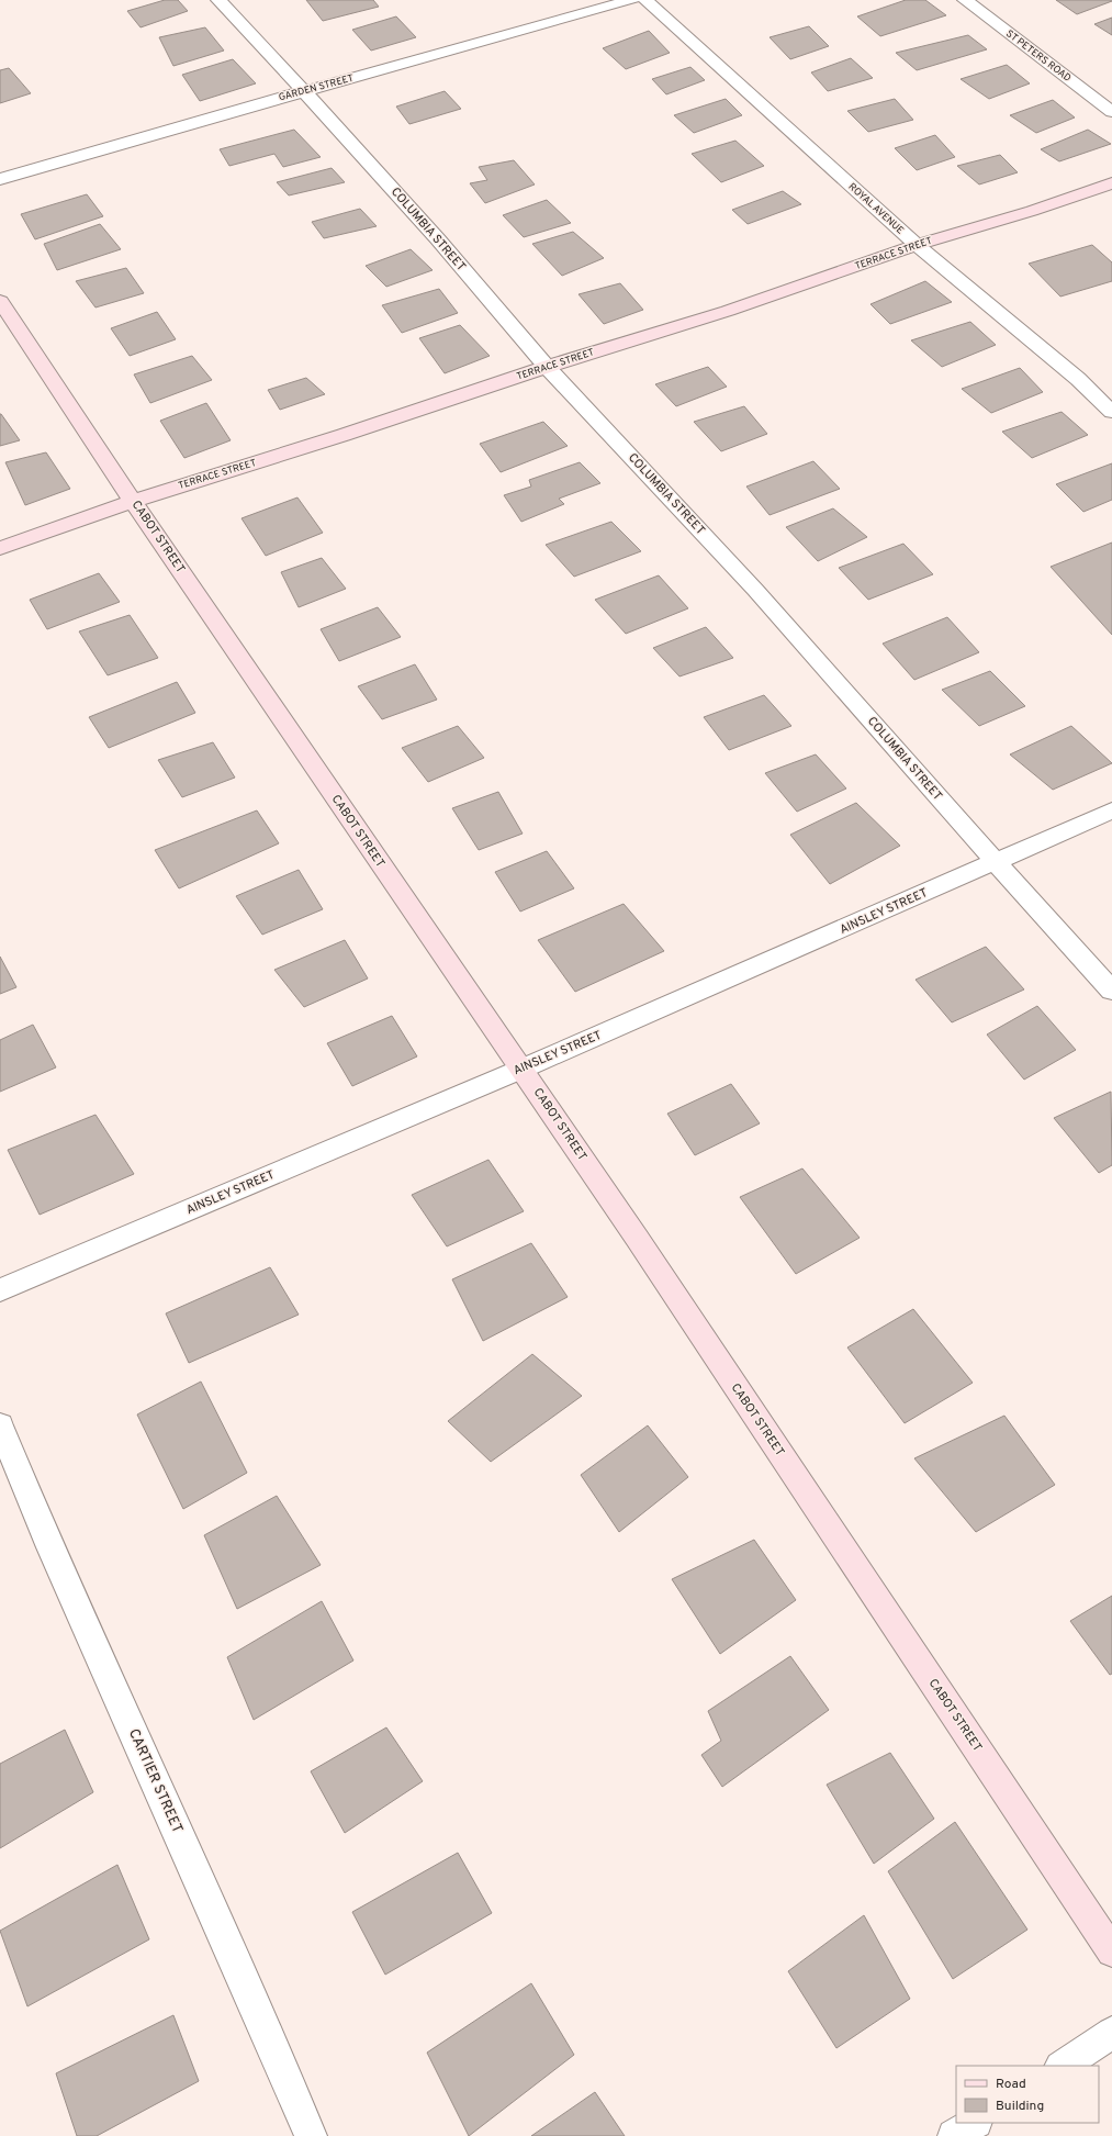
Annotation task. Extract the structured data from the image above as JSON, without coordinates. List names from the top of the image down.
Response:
{
  "streets": {
    "street": [
      "ST PETERS ROAD",
      "GARDEN STREET",
      "ROYAL AVENUE",
      "COLUMBIA STREET",
      "TERRACE STREET",
      "CABOT STREET",
      "AINSLEY STREET",
      "CARTIER STREET"
    ]
  },
  "crossings": [
    ["GARDEN STREET", "COLUMBIA STREET"],
    ["ROYAL AVENUE", "TERRACE STREET"],
    ["COLUMBIA STREET", "TERRACE STREET"],
    ["COLUMBIA STREET", "AINSLEY STREET"],
    ["TERRACE STREET", "CABOT STREET"],
    ["CABOT STREET", "AINSLEY STREET"]
  ],
  "legend": ["Road", "Building"]
}
